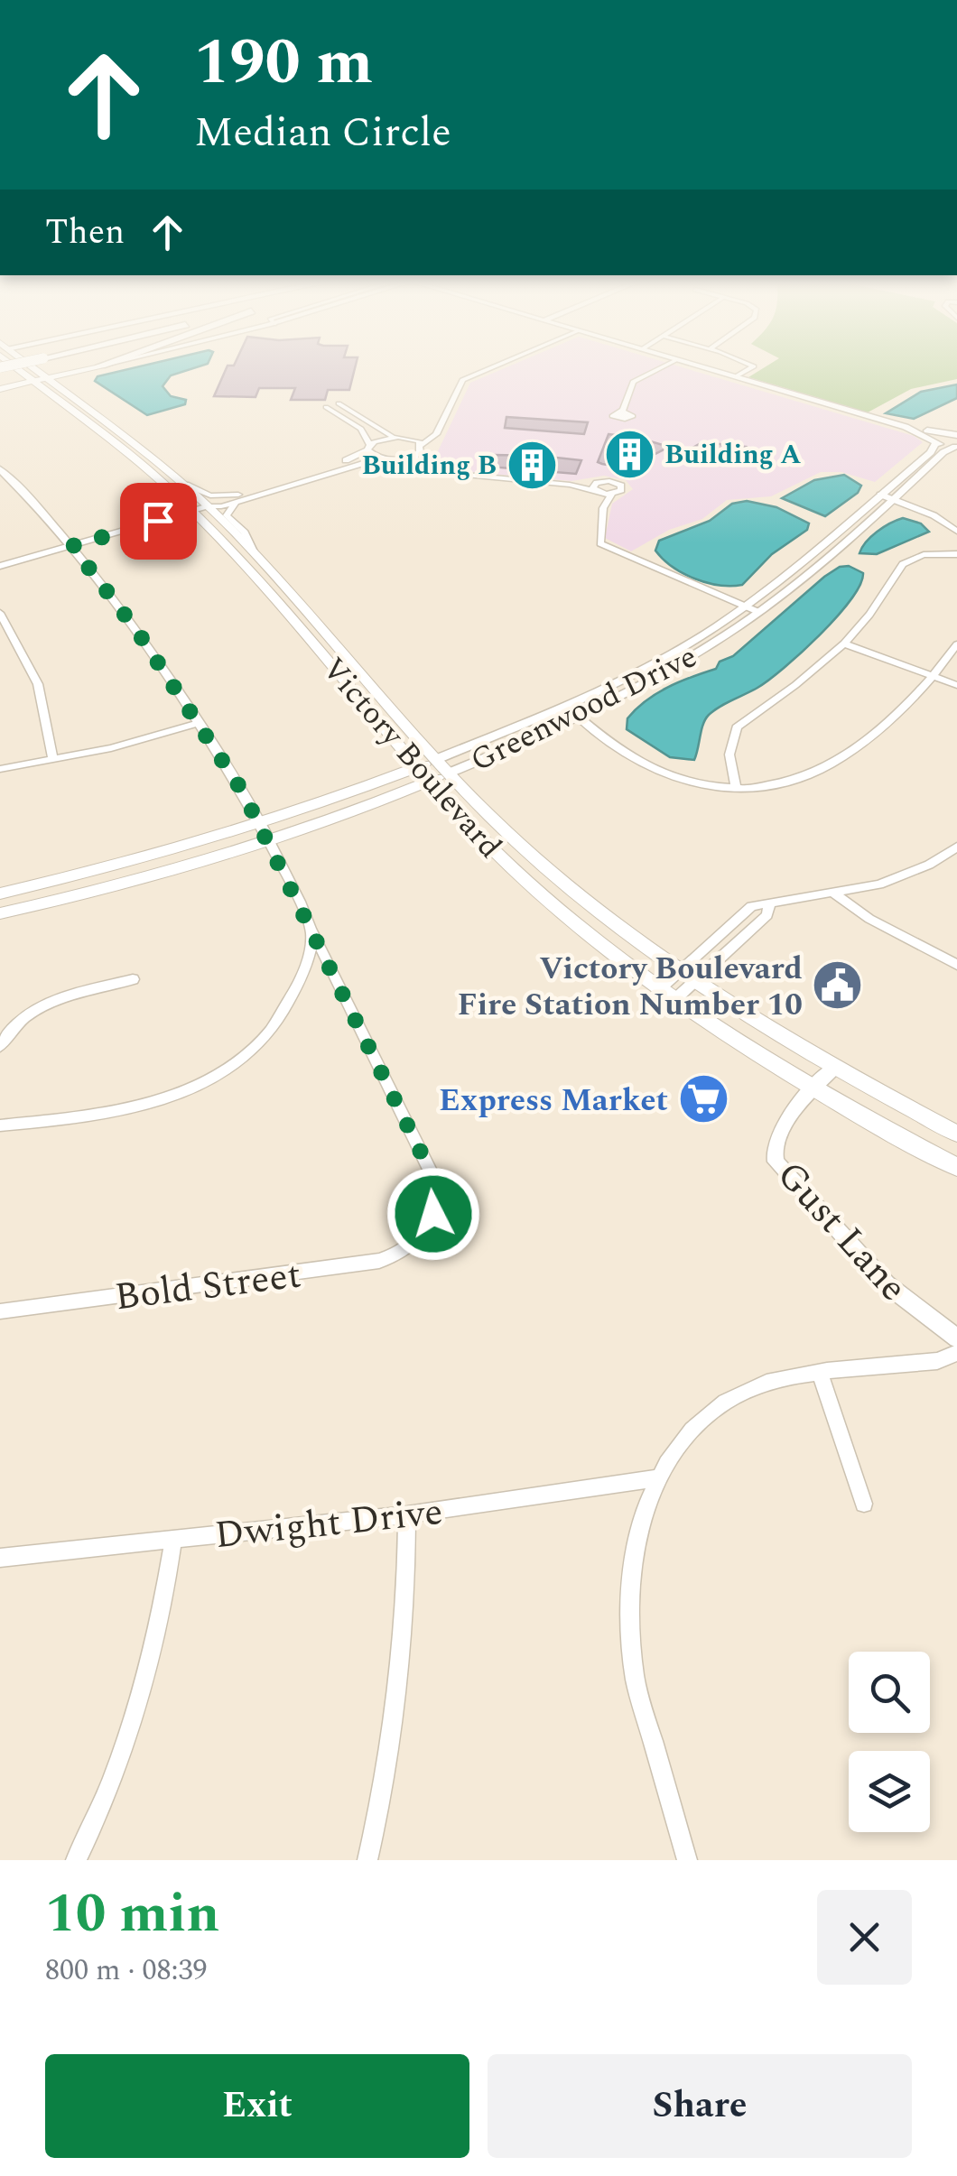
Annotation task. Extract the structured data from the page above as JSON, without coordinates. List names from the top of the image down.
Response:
{
  "streets": {
    "main road": ["Greenwood Drive", "Victory Boulevard"],
    "street": ["Gust Lane", "Bold Street", "Dwight Drive"]
  },
  "crossings": [
    ["Greenwood Drive", "Victory Boulevard"],
    ["Victory Boulevard", "Gust Lane"]
  ],
  "places": {
    "building": ["Building A", "Building B"],
    "public building": ["Victory Boulevard Fire Station Number 10"],
    "supermarket": ["Express Market"]
  },
  "page": {
    "turn": ["190 m", "Median Circle"],
    "then": "Then",
    "heading": ["10 min", "800 m · 08:39"],
    "buttons": ["Exit", "Share"]
  }
}
